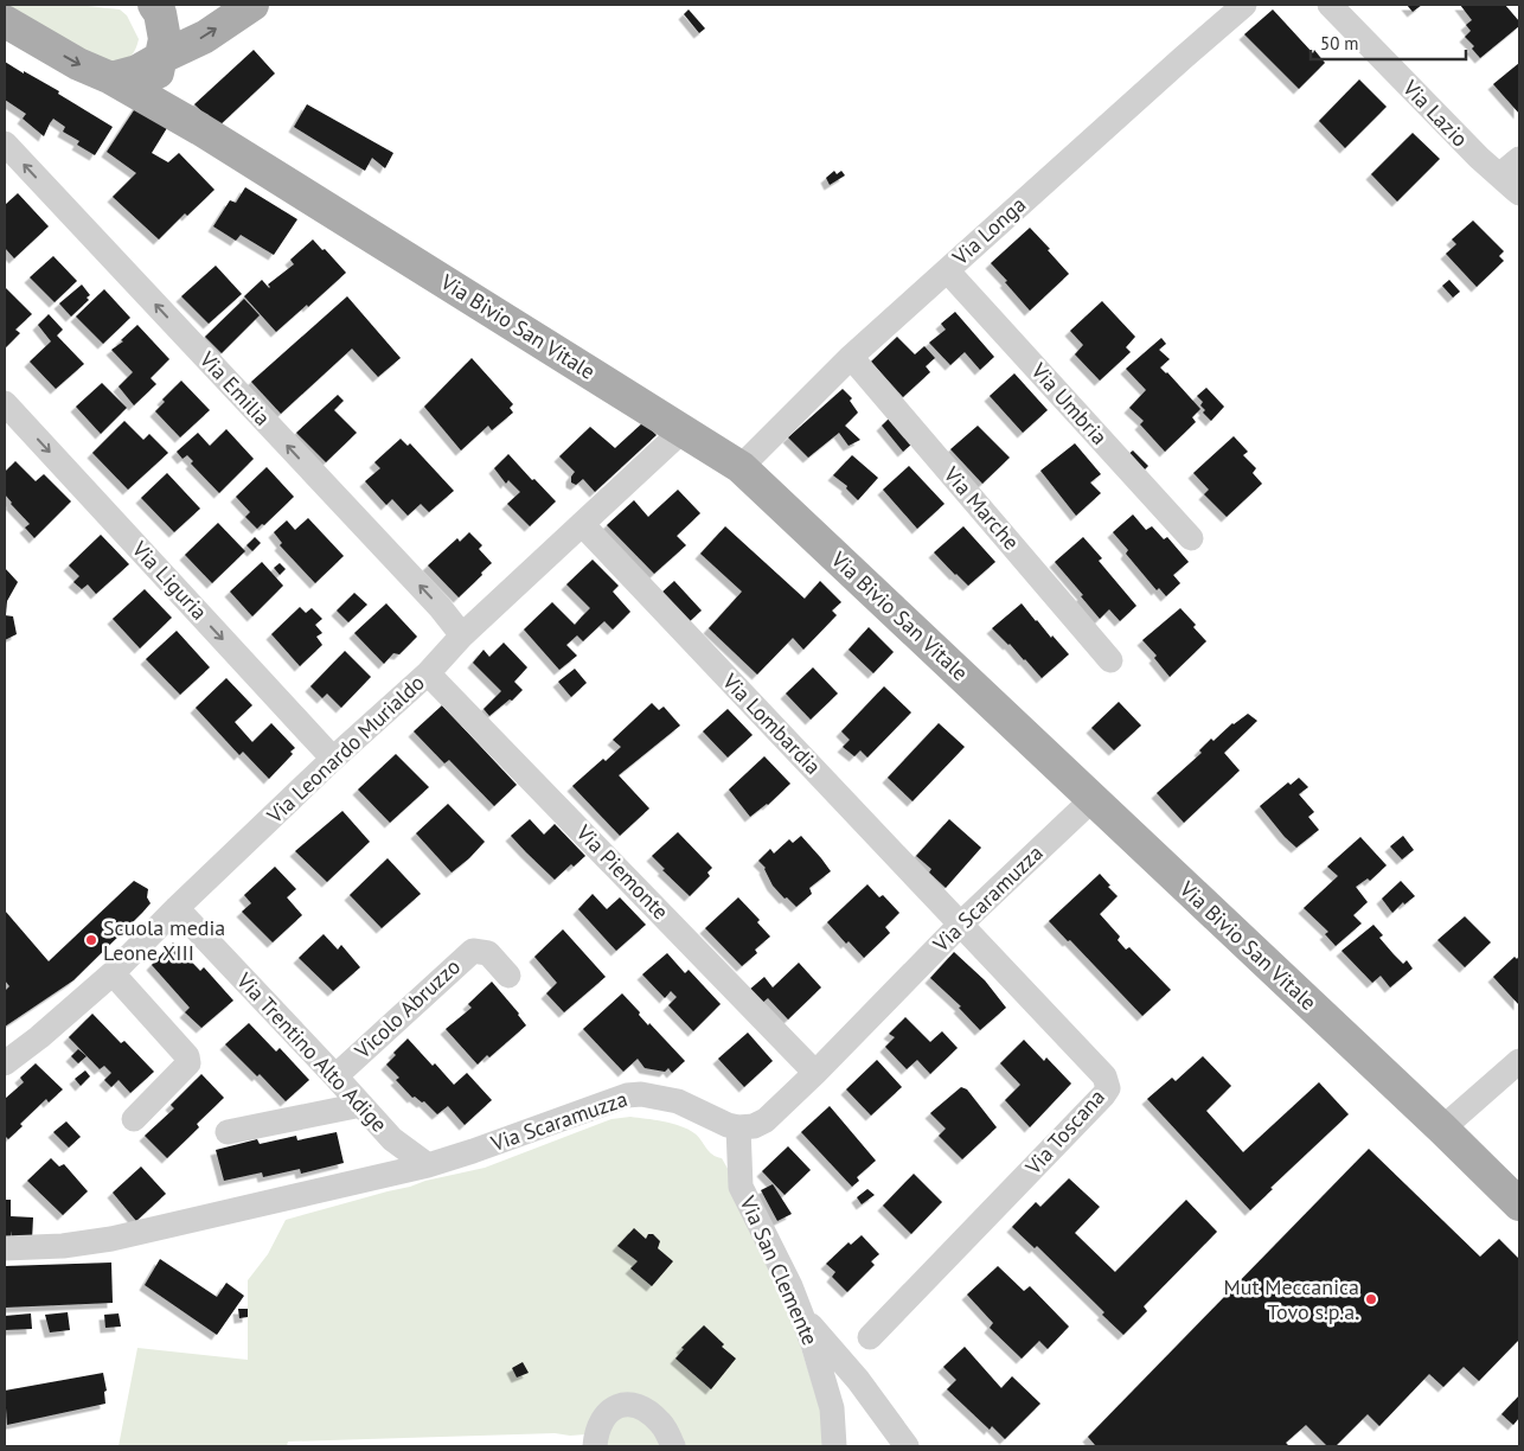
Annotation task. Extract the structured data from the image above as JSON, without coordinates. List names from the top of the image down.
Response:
{
  "streets": {
    "main road": ["Via Bivio San Vitale"],
    "street": [
      "Via Lazio",
      "Via Longa",
      "Via Emilia",
      "Via Umbria",
      "Via Marche",
      "Via Liguria",
      "Via Lombardia",
      "Via Leonardo Murialdo",
      "Via Piemonte",
      "Via Scaramuzza",
      "Vicolo Abruzzo",
      "Via Trentino Alto Adige",
      "Via Toscana",
      "Via San Clemente"
    ]
  },
  "crossings": [
    ["Via Longa", "Via Bivio San Vitale"],
    ["Via Longa", "Via Umbria"],
    ["Via Longa", "Via Marche"],
    ["Via Bivio San Vitale", "Via Leonardo Murialdo"],
    ["Via Bivio San Vitale", "Via Scaramuzza"],
    ["Via Emilia", "Via Leonardo Murialdo"],
    ["Via Liguria", "Via Leonardo Murialdo"],
    ["Via Lombardia", "Via Leonardo Murialdo"],
    ["Via Lombardia", "Via Scaramuzza"],
    ["Via Lombardia", "Via Toscana"],
    ["Via Leonardo Murialdo", "Via Piemonte"],
    ["Via Leonardo Murialdo", "Via Trentino Alto Adige"],
    ["Via Piemonte", "Via Scaramuzza"],
    ["Via Scaramuzza", "Via Trentino Alto Adige"],
    ["Via Scaramuzza", "Via Toscana"],
    ["Via Scaramuzza", "Via San Clemente"],
    ["Vicolo Abruzzo", "Via Trentino Alto Adige"]
  ],
  "one_way": ["Via Emilia", "Via Liguria"],
  "places": ["Scuola media Leone XIII", "Mut Meccanica Tovo s.p.a."],
  "scale_bar": "50 m"
}
